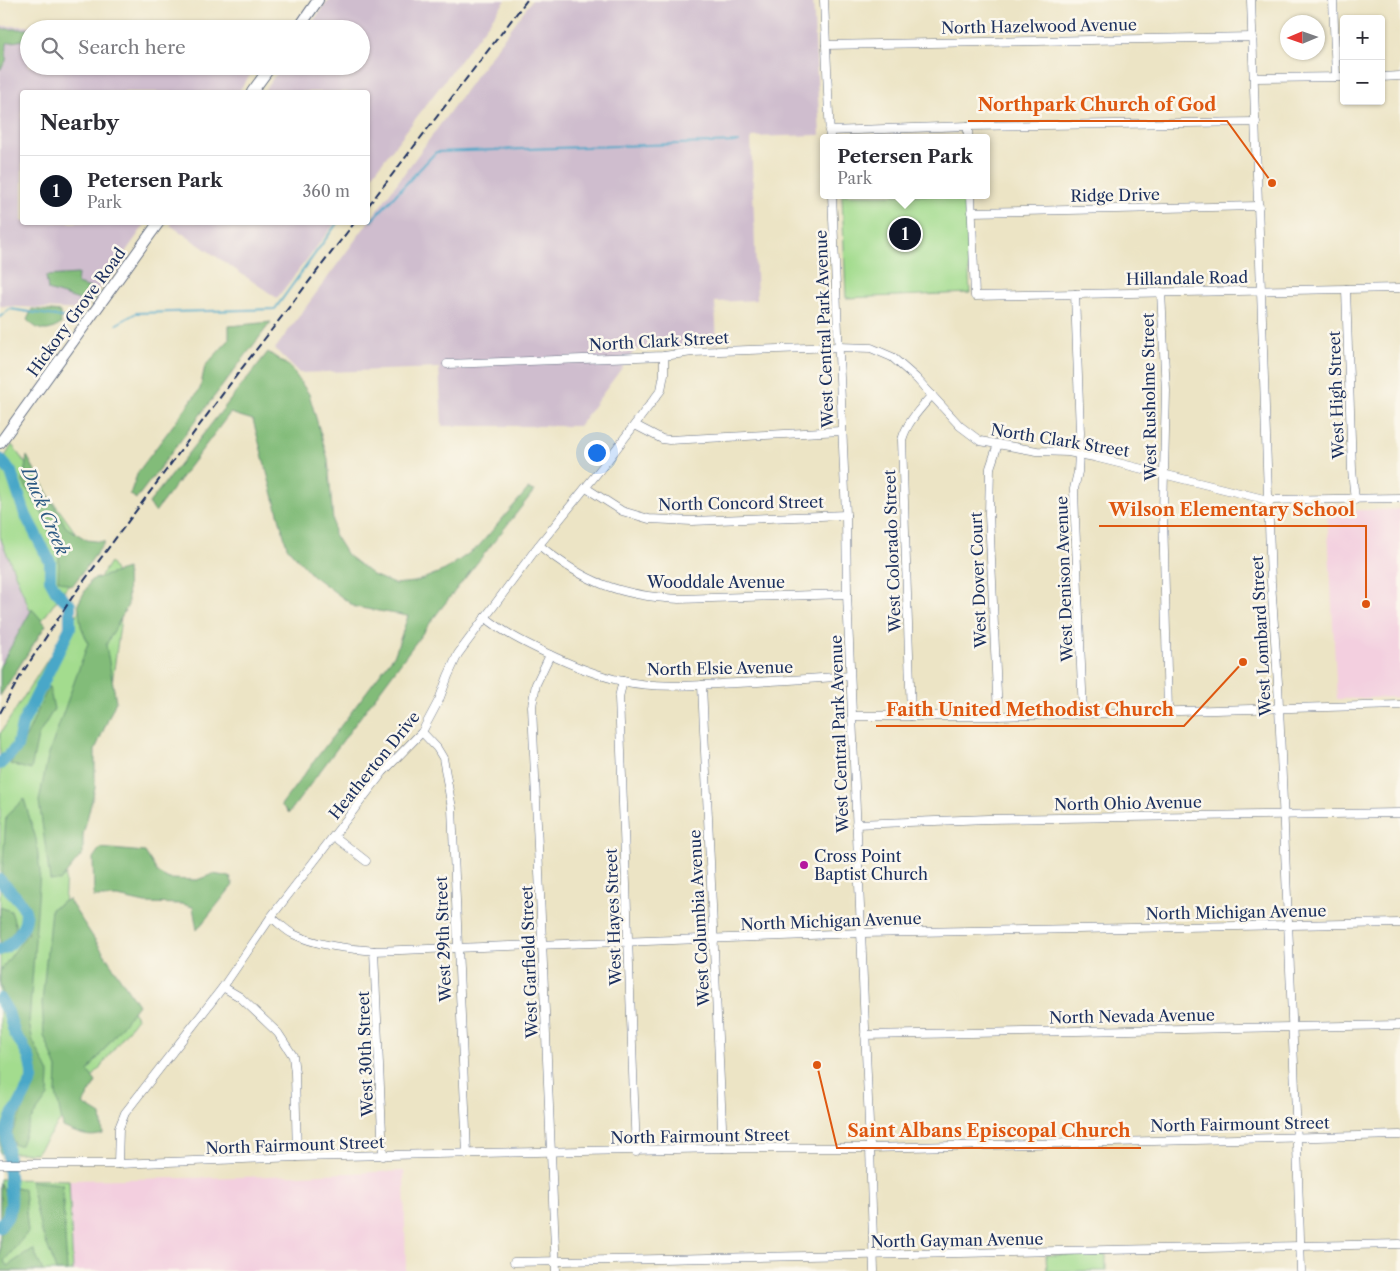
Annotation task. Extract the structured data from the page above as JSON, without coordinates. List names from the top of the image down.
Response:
{
  "streets": {
    "main road": ["Hickory Grove Road"],
    "street": [
      "North Hazelwood Avenue",
      "Ridge Drive",
      "Hillandale Road",
      "West Central Park Avenue",
      "North Clark Street",
      "West High Street",
      "West Rusholme Street",
      "North Concord Street",
      "West Colorado Street",
      "West Denison Avenue",
      "West Dover Court",
      "Wooddale Avenue",
      "West Lombard Street",
      "North Elsie Avenue",
      "Heatherton Drive",
      "North Ohio Avenue",
      "North Michigan Avenue",
      "West Hayes Street",
      "West Columbia Avenue",
      "West 29th Street",
      "West Garfield Street",
      "North Nevada Avenue",
      "West 30th Street",
      "North Fairmount Street",
      "North Gayman Avenue"
    ]
  },
  "crossings": [
    ["North Hazelwood Avenue", "West Lombard Street"],
    ["Ridge Drive", "Hillandale Road"],
    ["Ridge Drive", "West Lombard Street"],
    ["Hillandale Road", "West High Street"],
    ["Hillandale Road", "West Rusholme Street"],
    ["Hillandale Road", "West Denison Avenue"],
    ["Hillandale Road", "West Lombard Street"],
    ["West Central Park Avenue", "North Clark Street"],
    ["West Central Park Avenue", "North Concord Street"],
    ["West Central Park Avenue", "Wooddale Avenue"],
    ["West Central Park Avenue", "North Elsie Avenue"],
    ["West Central Park Avenue", "North Ohio Avenue"],
    ["West Central Park Avenue", "North Michigan Avenue"],
    ["West Central Park Avenue", "North Nevada Avenue"],
    ["West Central Park Avenue", "North Fairmount Street"],
    ["West Central Park Avenue", "North Gayman Avenue"],
    ["North Clark Street", "West High Street"],
    ["North Clark Street", "West Rusholme Street"],
    ["North Clark Street", "West Colorado Street"],
    ["North Clark Street", "West Denison Avenue"],
    ["North Clark Street", "West Dover Court"],
    ["North Clark Street", "West Lombard Street"],
    ["North Clark Street", "Heatherton Drive"],
    ["North Concord Street", "Heatherton Drive"],
    ["Wooddale Avenue", "Heatherton Drive"],
    ["West Lombard Street", "North Ohio Avenue"],
    ["West Lombard Street", "North Michigan Avenue"],
    ["West Lombard Street", "North Nevada Avenue"],
    ["West Lombard Street", "North Fairmount Street"],
    ["West Lombard Street", "North Gayman Avenue"],
    ["North Elsie Avenue", "Heatherton Drive"],
    ["North Elsie Avenue", "West Hayes Street"],
    ["North Elsie Avenue", "West Columbia Avenue"],
    ["North Elsie Avenue", "West Garfield Street"],
    ["Heatherton Drive", "North Michigan Avenue"],
    ["Heatherton Drive", "West 29th Street"],
    ["Heatherton Drive", "North Fairmount Street"],
    ["North Michigan Avenue", "West Hayes Street"],
    ["North Michigan Avenue", "West Columbia Avenue"],
    ["North Michigan Avenue", "West 29th Street"],
    ["North Michigan Avenue", "West Garfield Street"],
    ["North Michigan Avenue", "West 30th Street"],
    ["West Hayes Street", "North Fairmount Street"],
    ["West Columbia Avenue", "North Fairmount Street"],
    ["West 29th Street", "North Fairmount Street"],
    ["West Garfield Street", "North Fairmount Street"],
    ["West Garfield Street", "North Gayman Avenue"],
    ["West 30th Street", "North Fairmount Street"]
  ],
  "water": ["Duck Creek"],
  "places": [
    "Northpark Church of God",
    "Wilson Elementary School",
    "Faith United Methodist Church",
    "Cross Point Baptist Church",
    "Saint Albans Episcopal Church"
  ],
  "north": "left",
  "page": {
    "map_buttons": ["+", "−"],
    "search": "Search here",
    "heading": "Nearby",
    "popup": ["Petersen Park", "Park"],
    "list": [
      {
        "mark": "1",
        "name": "Petersen Park",
        "note": "Park",
        "value": "360 m"
      }
    ],
    "pins": "1"
  }
}
